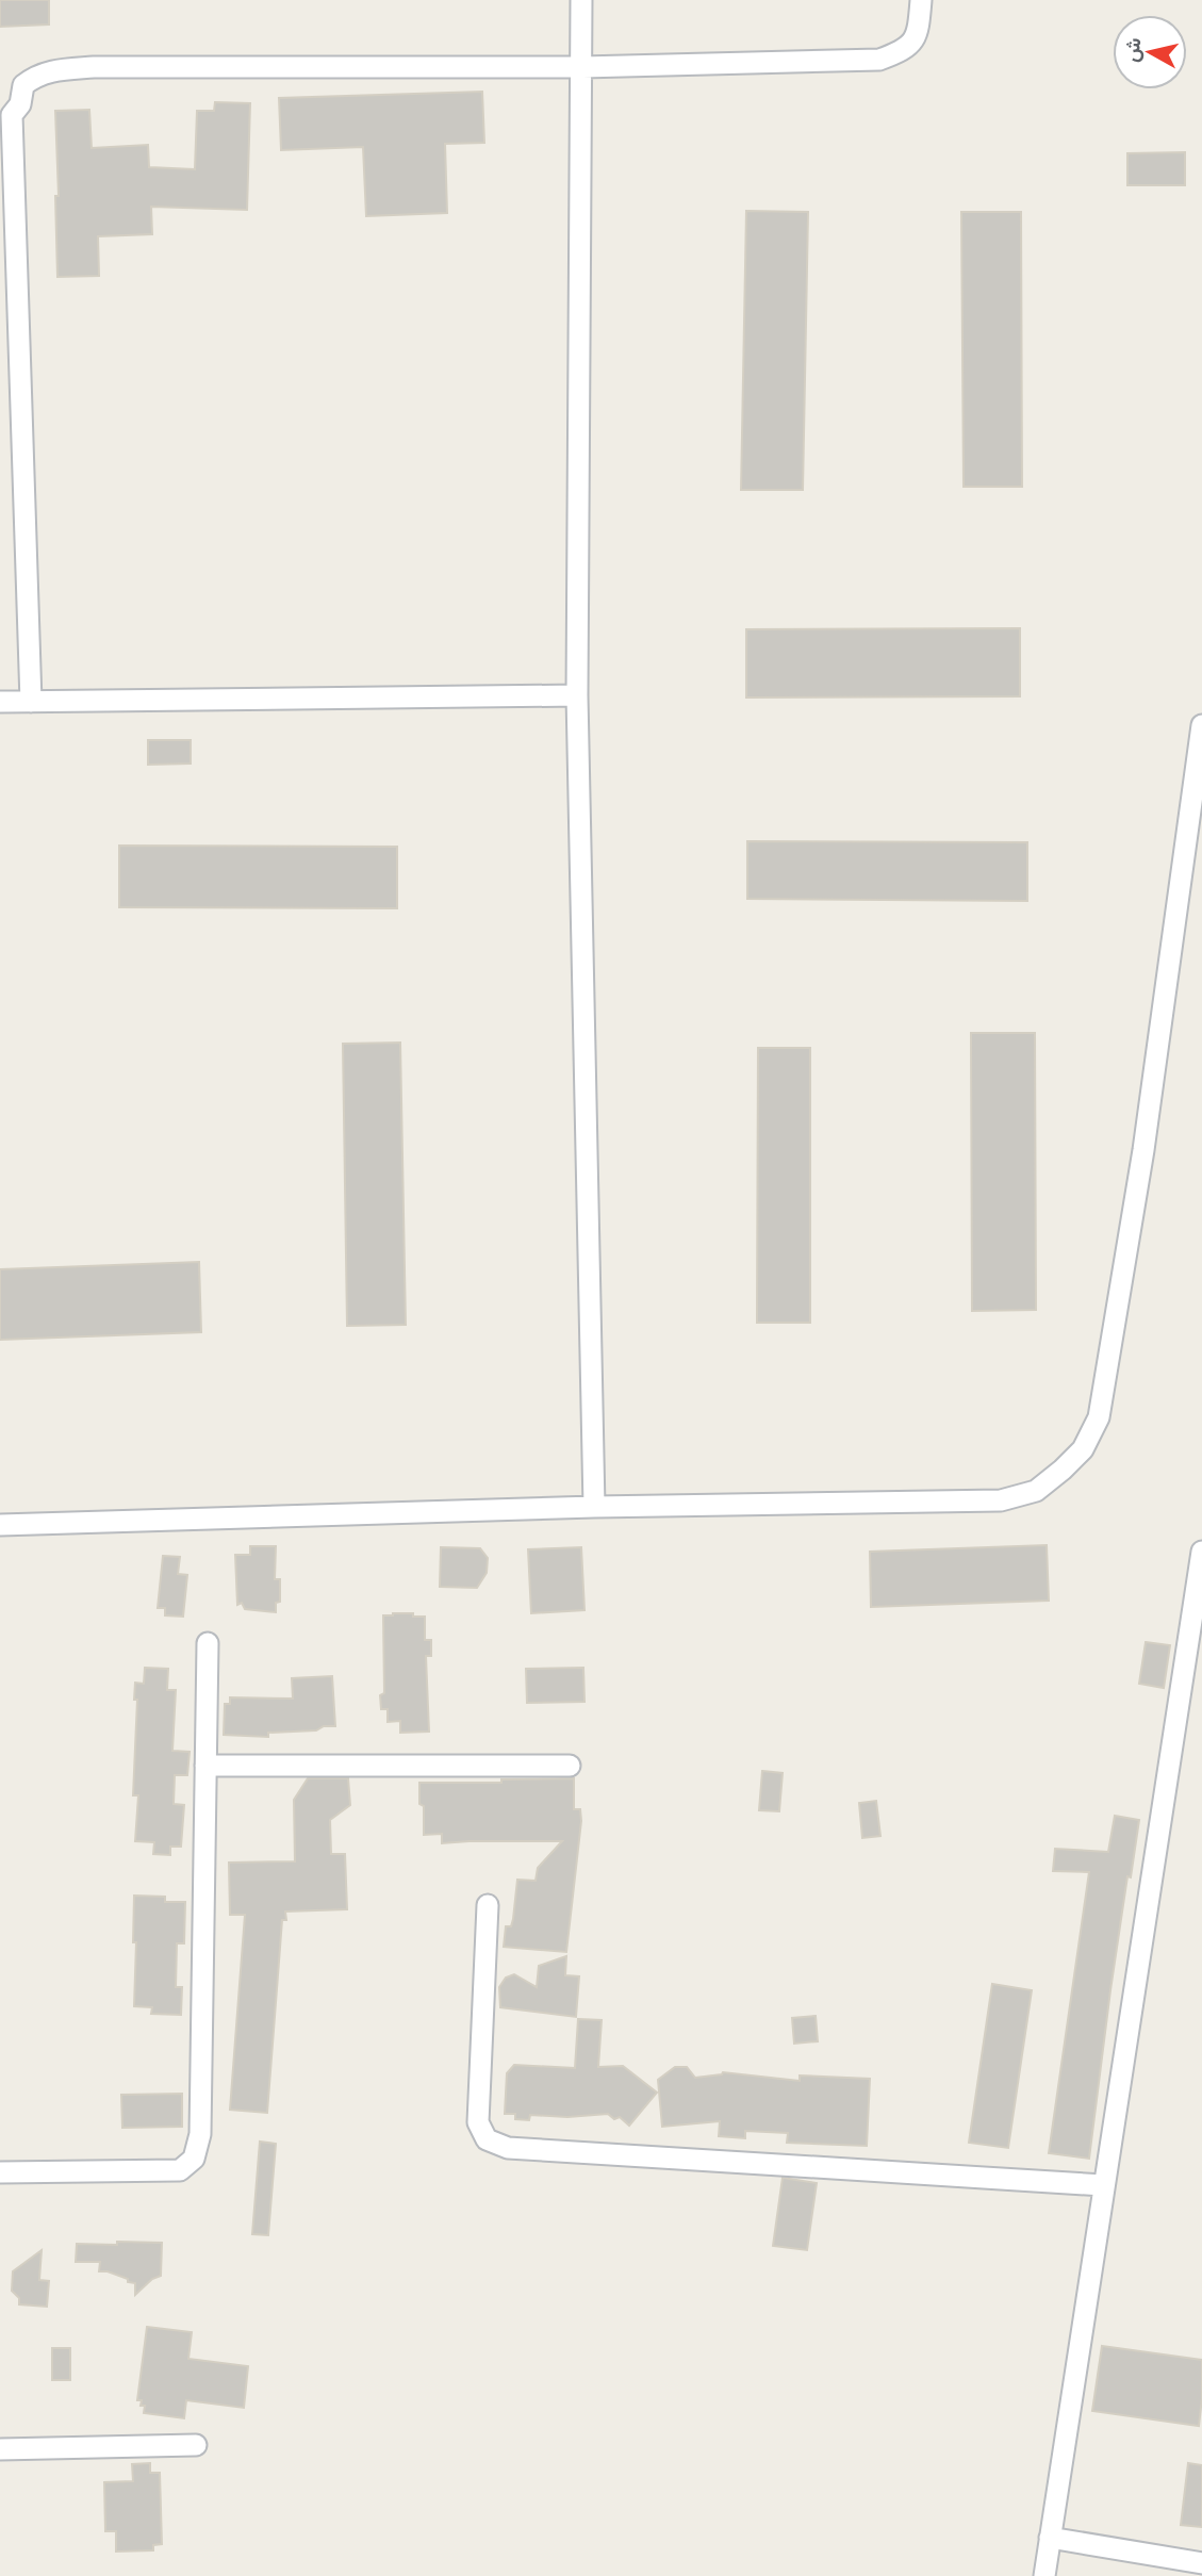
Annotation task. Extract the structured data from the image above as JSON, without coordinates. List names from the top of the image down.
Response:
{
  "north": "left"
}
